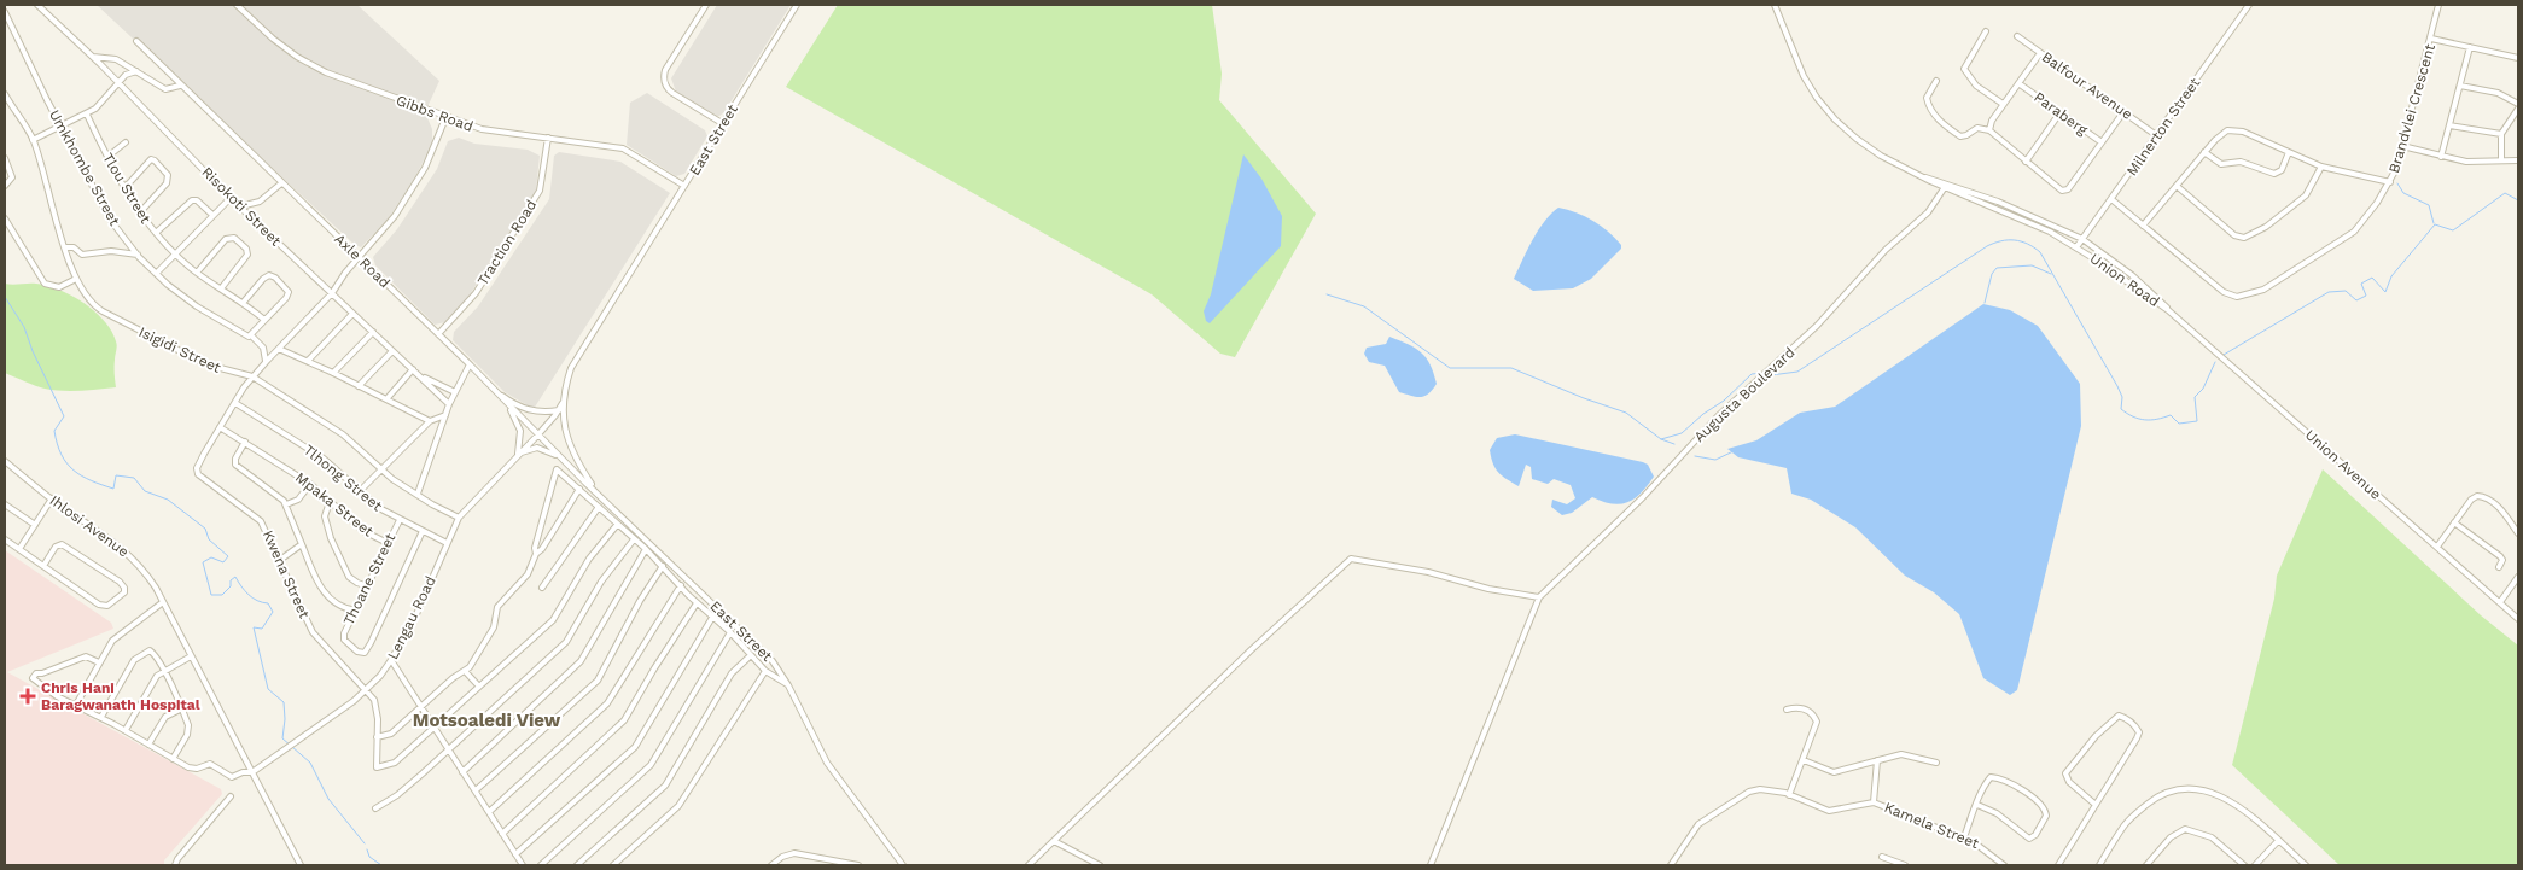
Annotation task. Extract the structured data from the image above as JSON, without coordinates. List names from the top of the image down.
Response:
{
  "streets": {
    "street": [
      "Balfour Avenue",
      "Brandvlei Crescent",
      "Gibbs Road",
      "Paraberg",
      "Milnerton Street",
      "East Street",
      "Umkhombe Street",
      "Tlou Street",
      "Risokoti Street",
      "Traction Road",
      "Axle Road",
      "Union Road",
      "Isigidi Street",
      "Augusta Boulevard",
      "Union Avenue",
      "Tlhong Street",
      "Mpaka Street",
      "Ihlosi Avenue",
      "Kwena Street",
      "Thoane Street",
      "Lengau Road",
      "Kamela Street"
    ]
  },
  "crossings": [
    ["Balfour Avenue", "Milnerton Street"],
    ["Brandvlei Crescent", "Milnerton Street"],
    ["Gibbs Road", "East Street"],
    ["Gibbs Road", "Traction Road"],
    ["Gibbs Road", "Kwena Street"],
    ["Milnerton Street", "Union Road"],
    ["East Street", "Axle Road"],
    ["East Street", "Lengau Road"],
    ["Risokoti Street", "Kwena Street"],
    ["Traction Road", "Axle Road"],
    ["Axle Road", "Kwena Street"],
    ["Axle Road", "Lengau Road"],
    ["Union Road", "Augusta Boulevard"],
    ["Union Road", "Union Avenue"],
    ["Isigidi Street", "Kwena Street"],
    ["Isigidi Street", "Lengau Road"],
    ["Tlhong Street", "Kwena Street"],
    ["Tlhong Street", "Thoane Street"],
    ["Tlhong Street", "Lengau Road"],
    ["Mpaka Street", "Kwena Street"],
    ["Mpaka Street", "Thoane Street"],
    ["Ihlosi Avenue", "Lengau Road"],
    ["Kwena Street", "Lengau Road"]
  ],
  "districts": ["Motsoaledi View"],
  "places": {
    "health": ["Chris Hani Baragwanath Hospital"]
  }
}
